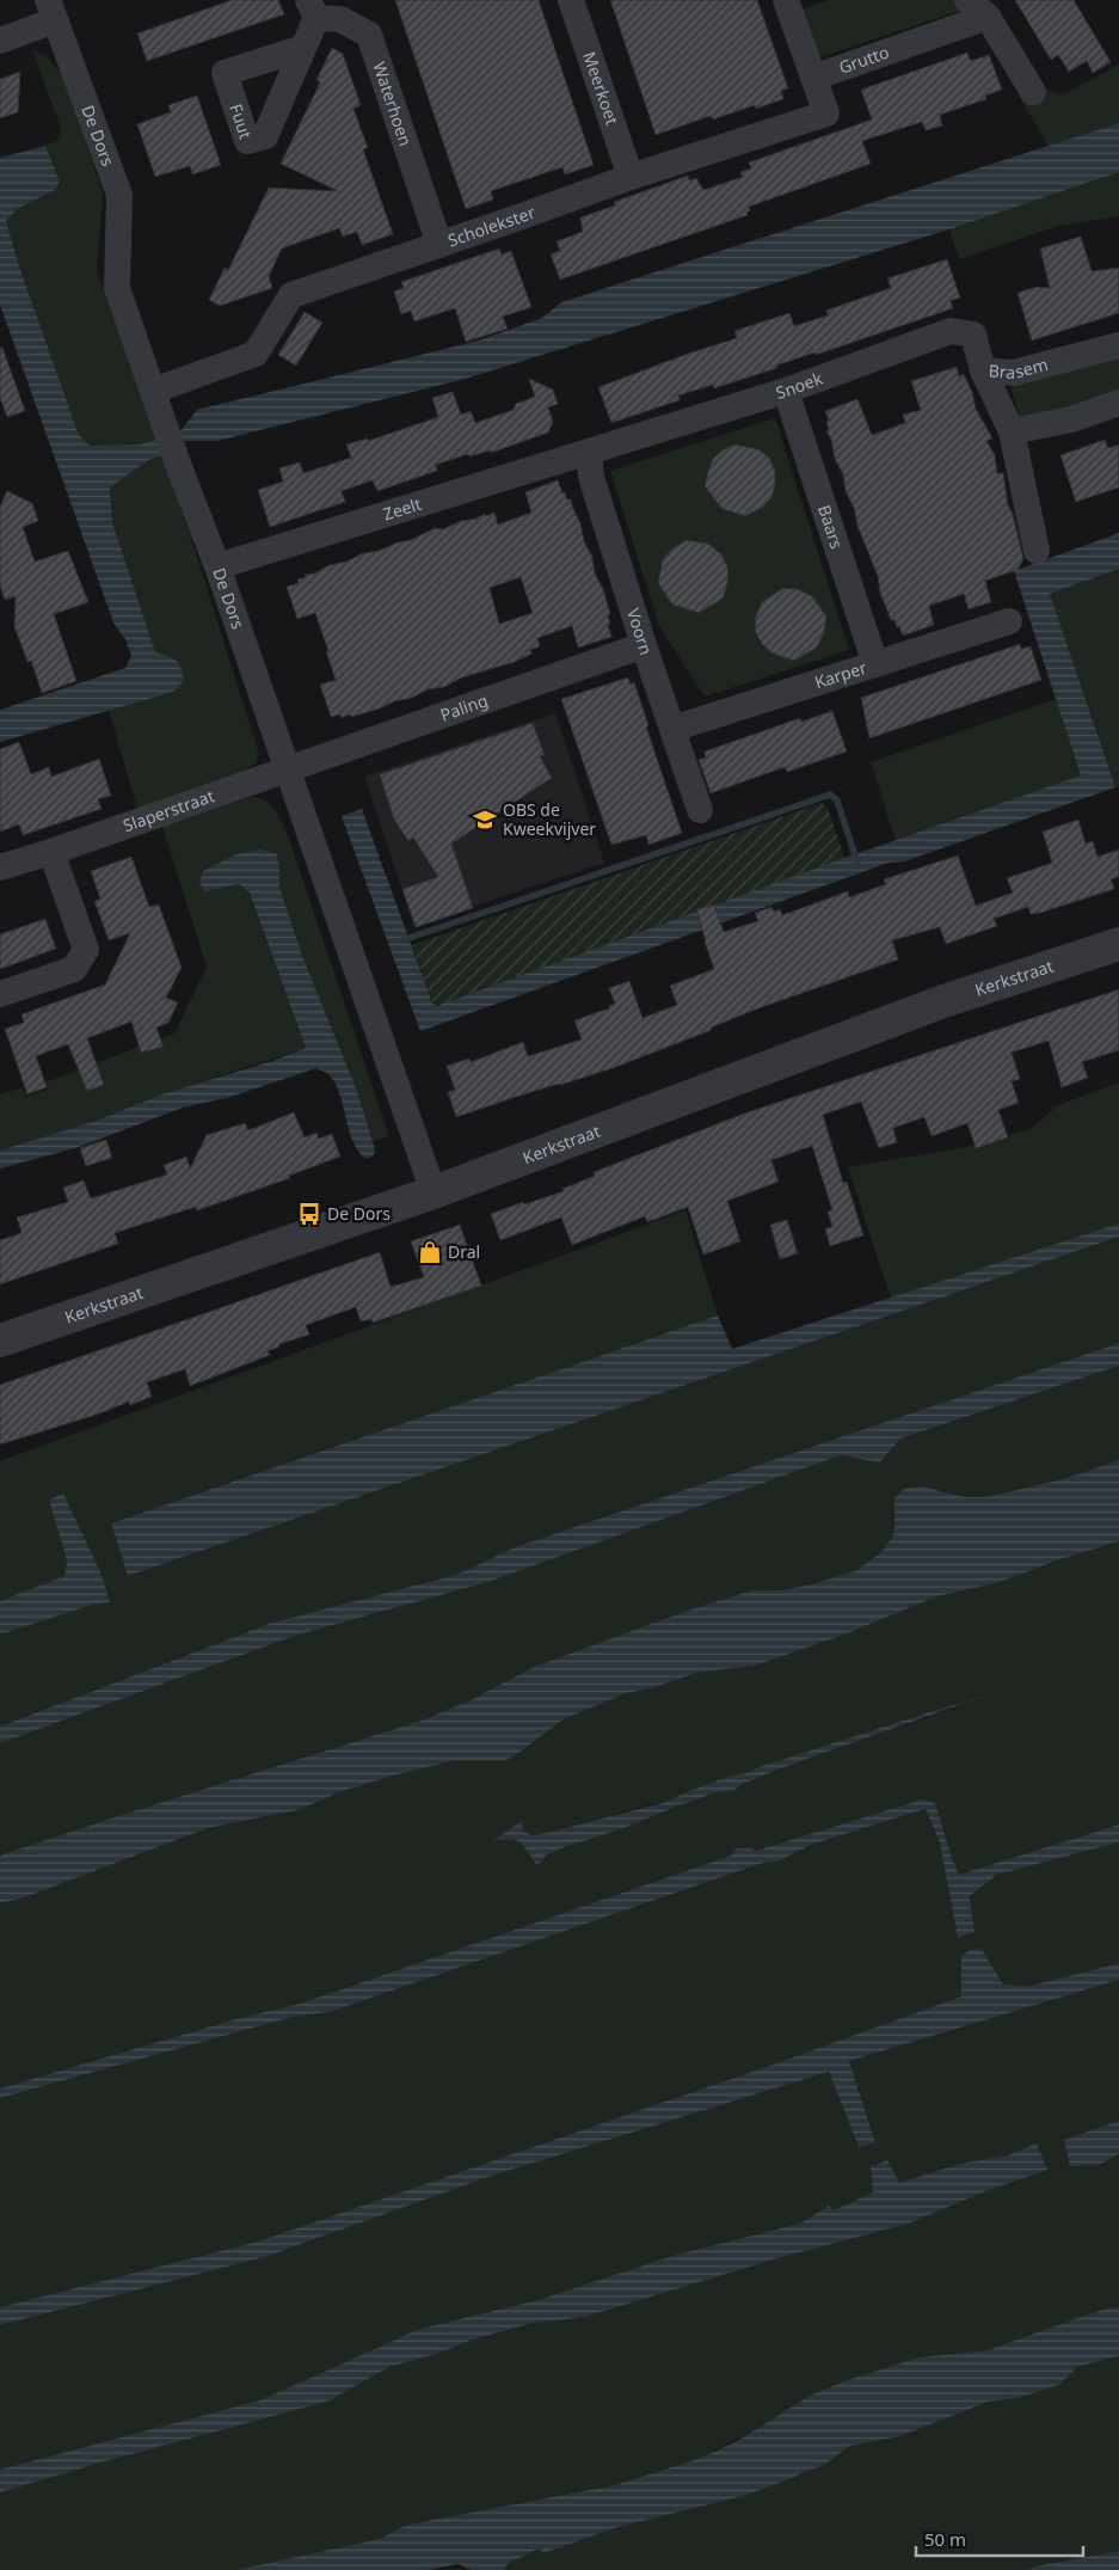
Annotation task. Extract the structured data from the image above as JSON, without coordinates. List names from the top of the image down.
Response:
{
  "streets": {
    "street": [
      "Grutto",
      "Meerkoet",
      "Waterhoen",
      "De Dors",
      "Scholekster",
      "Brasem",
      "Snoek",
      "Zeelt",
      "Baars",
      "Voorn",
      "Karper",
      "Paling",
      "Slaperstraat",
      "Kerkstraat"
    ]
  },
  "crossings": [
    ["Grutto", "Scholekster"],
    ["Meerkoet", "Scholekster"],
    ["Waterhoen", "Scholekster"],
    ["De Dors", "Scholekster"],
    ["De Dors", "Zeelt"],
    ["De Dors", "Paling"],
    ["De Dors", "Slaperstraat"],
    ["De Dors", "Kerkstraat"],
    ["Brasem", "Snoek"],
    ["Snoek", "Zeelt"],
    ["Snoek", "Baars"],
    ["Snoek", "Voorn"],
    ["Zeelt", "Voorn"],
    ["Baars", "Karper"],
    ["Voorn", "Karper"],
    ["Voorn", "Paling"],
    ["Paling", "Slaperstraat"]
  ],
  "places": {
    "school or university": ["OBS de Kweekvijver"],
    "bus stop": ["De Dors"],
    "shop": ["Dral"]
  },
  "scale_bar": "50 m"
}
